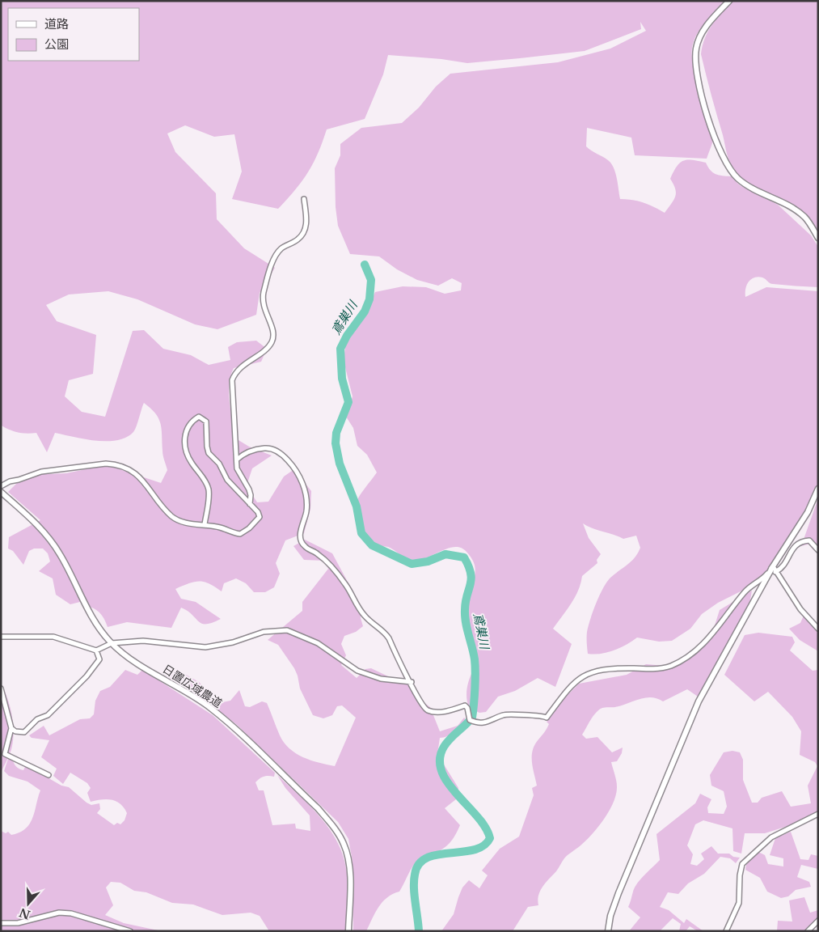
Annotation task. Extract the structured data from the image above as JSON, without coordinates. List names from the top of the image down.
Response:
{
  "streets": {
    "street": ["日置広域農道"]
  },
  "water": ["鳶巣川"],
  "legend": ["道路", "公園"],
  "north": "bottom"
}
